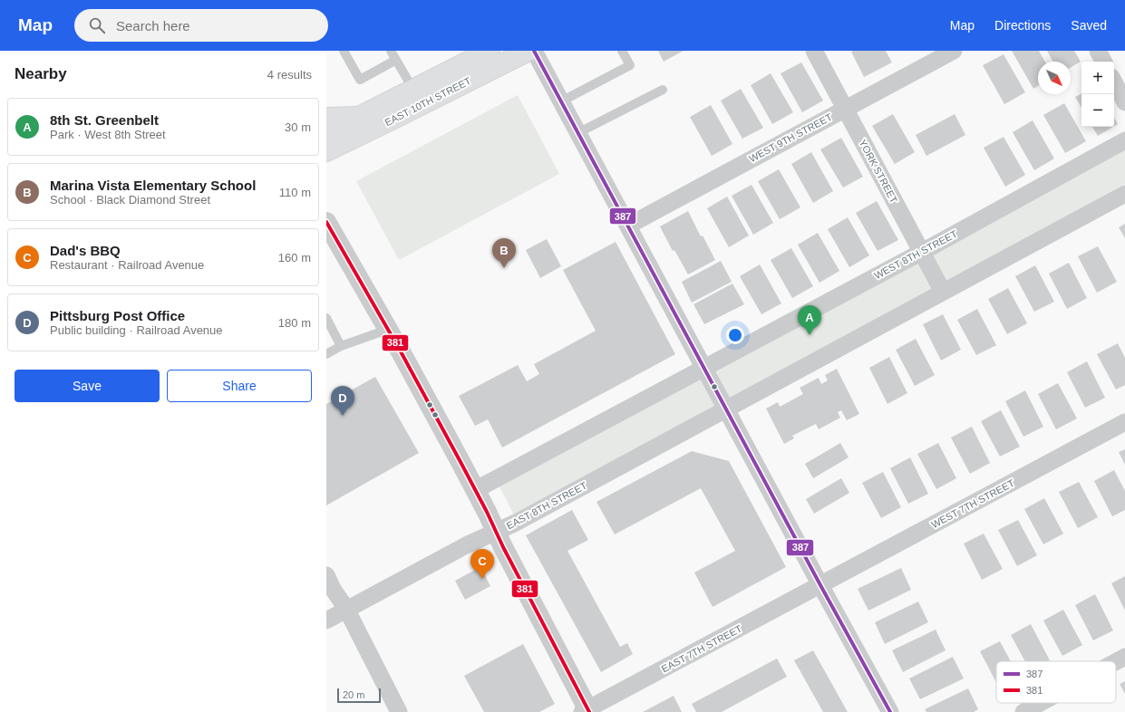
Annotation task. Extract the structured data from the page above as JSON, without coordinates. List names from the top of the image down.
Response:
{
  "streets": {
    "main road": ["EAST 10TH STREET"],
    "street": [
      "WEST 9TH STREET",
      "YORK STREET",
      "WEST 8TH STREET",
      "WEST 7TH STREET",
      "EAST 8TH STREET",
      "EAST 7TH STREET"
    ]
  },
  "crossings": [
    ["WEST 9TH STREET", "YORK STREET"],
    ["YORK STREET", "WEST 8TH STREET"],
    ["WEST 7TH STREET", "EAST 7TH STREET"]
  ],
  "lines": ["transit line 387", "transit line 381"],
  "legend": ["387", "381"],
  "scale_bar": "20 m",
  "north": "bottom right",
  "page": {
    "header": "Map",
    "search": "Search here",
    "nav": ["Map", "Directions", "Saved"],
    "heading": ["Nearby", "4 results"],
    "map_buttons": ["+", "−"],
    "list": [
      {
        "mark": "A",
        "name": "8th St. Greenbelt",
        "note": "Park · West 8th Street",
        "value": "30 m"
      },
      {
        "mark": "B",
        "name": "Marina Vista Elementary School",
        "note": "School · Black Diamond Street",
        "value": "110 m"
      },
      {
        "mark": "C",
        "name": "Dad's BBQ",
        "note": "Restaurant · Railroad Avenue",
        "value": "160 m"
      },
      {
        "mark": "D",
        "name": "Pittsburg Post Office",
        "note": "Public building · Railroad Avenue",
        "value": "180 m"
      }
    ],
    "pins": [
      "B",
      "A",
      "D",
      "C"
    ],
    "buttons": ["Save", "Share"],
    "scale": "20 m"
  }
}
